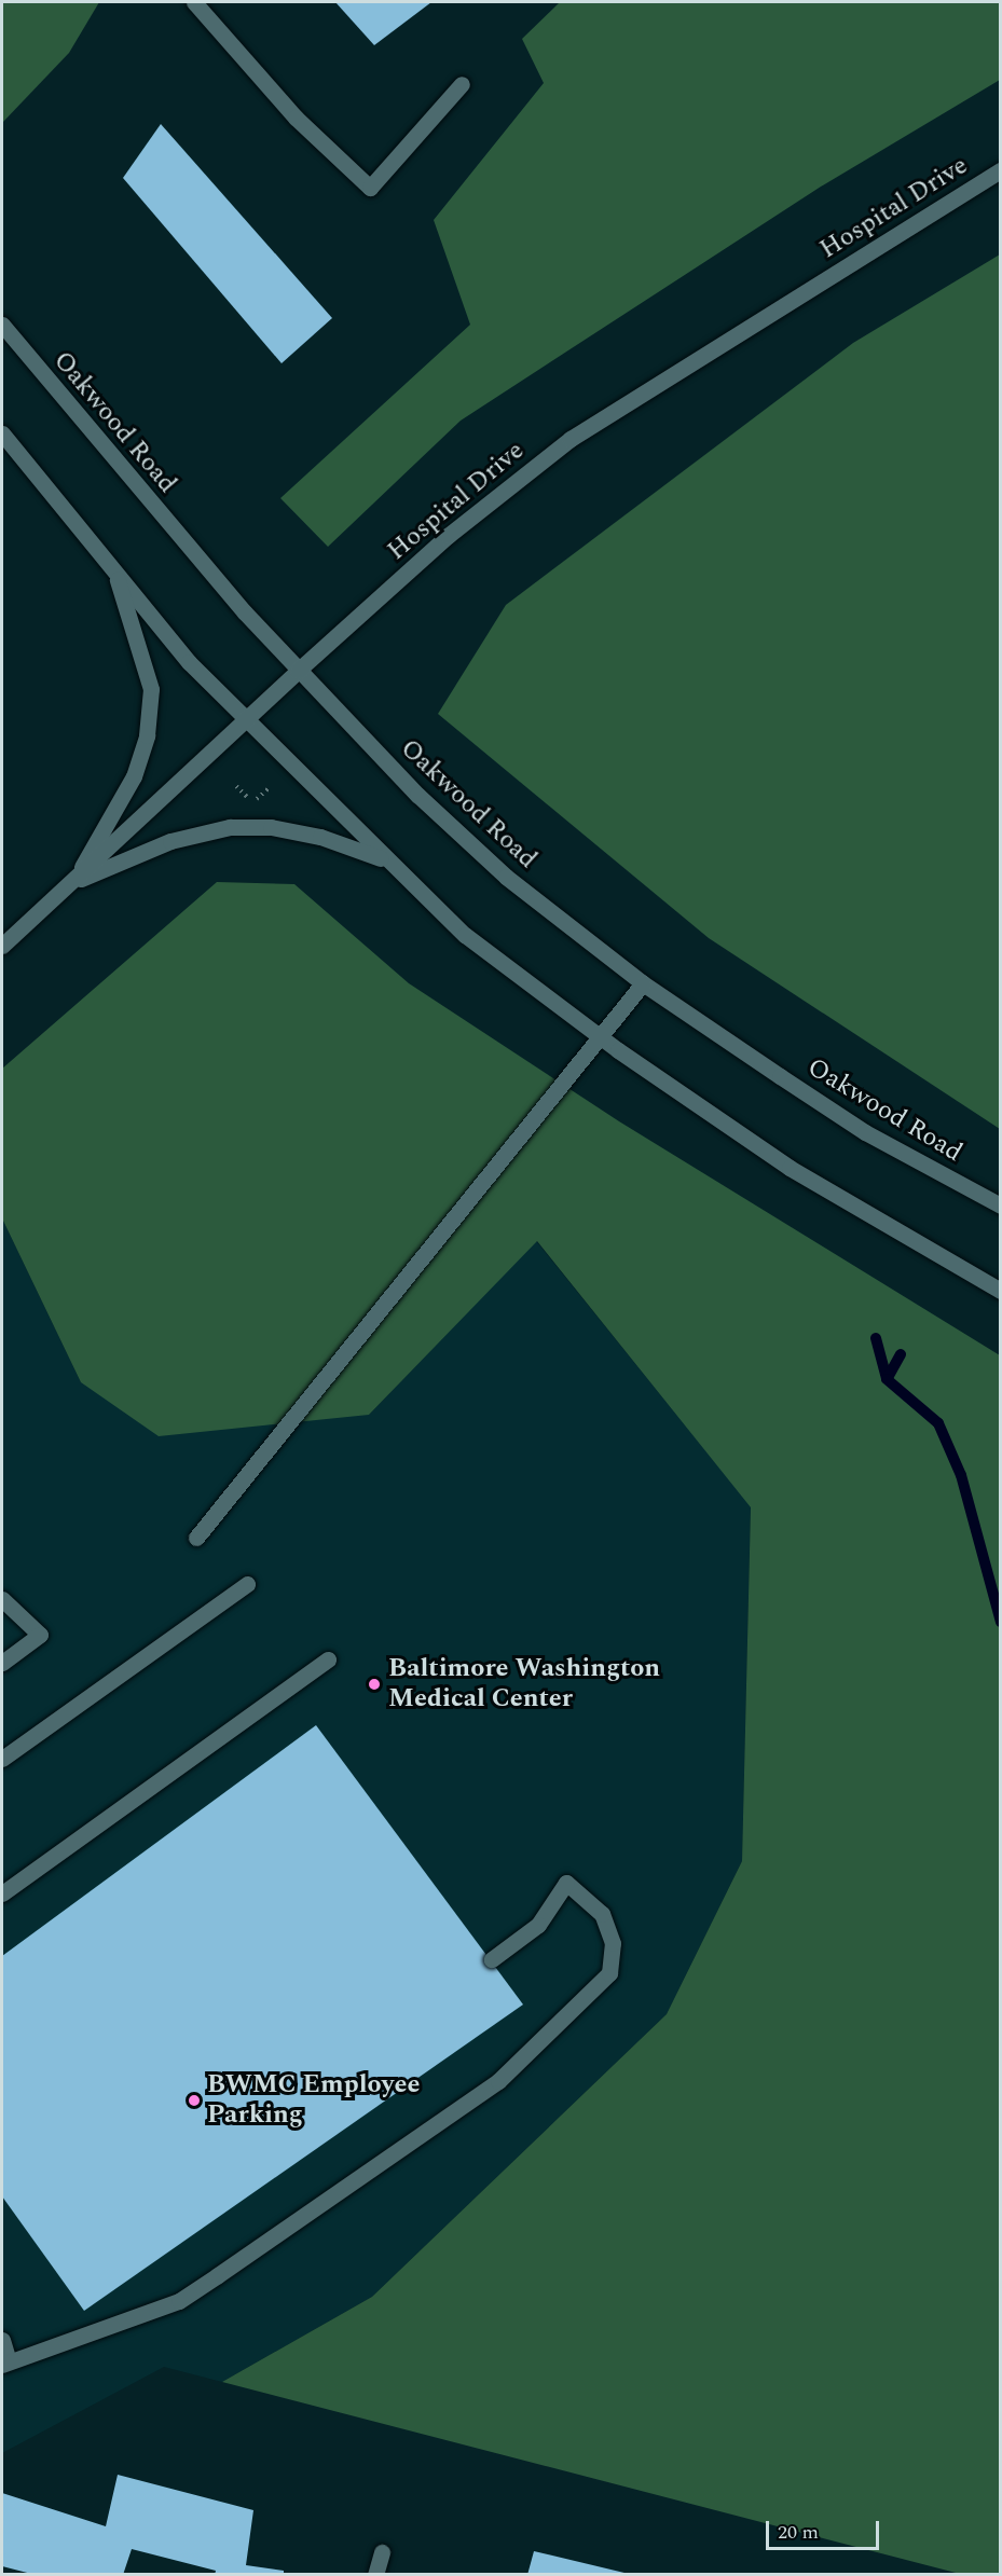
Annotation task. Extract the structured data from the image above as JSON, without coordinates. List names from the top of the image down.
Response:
{
  "streets": {
    "street": ["Hospital Drive", "Oakwood Road"]
  },
  "crossings": [
    ["Hospital Drive", "Oakwood Road"]
  ],
  "places": ["Baltimore Washington Medical Center", "BWMC Employee Parking"],
  "scale_bar": "20 m"
}
